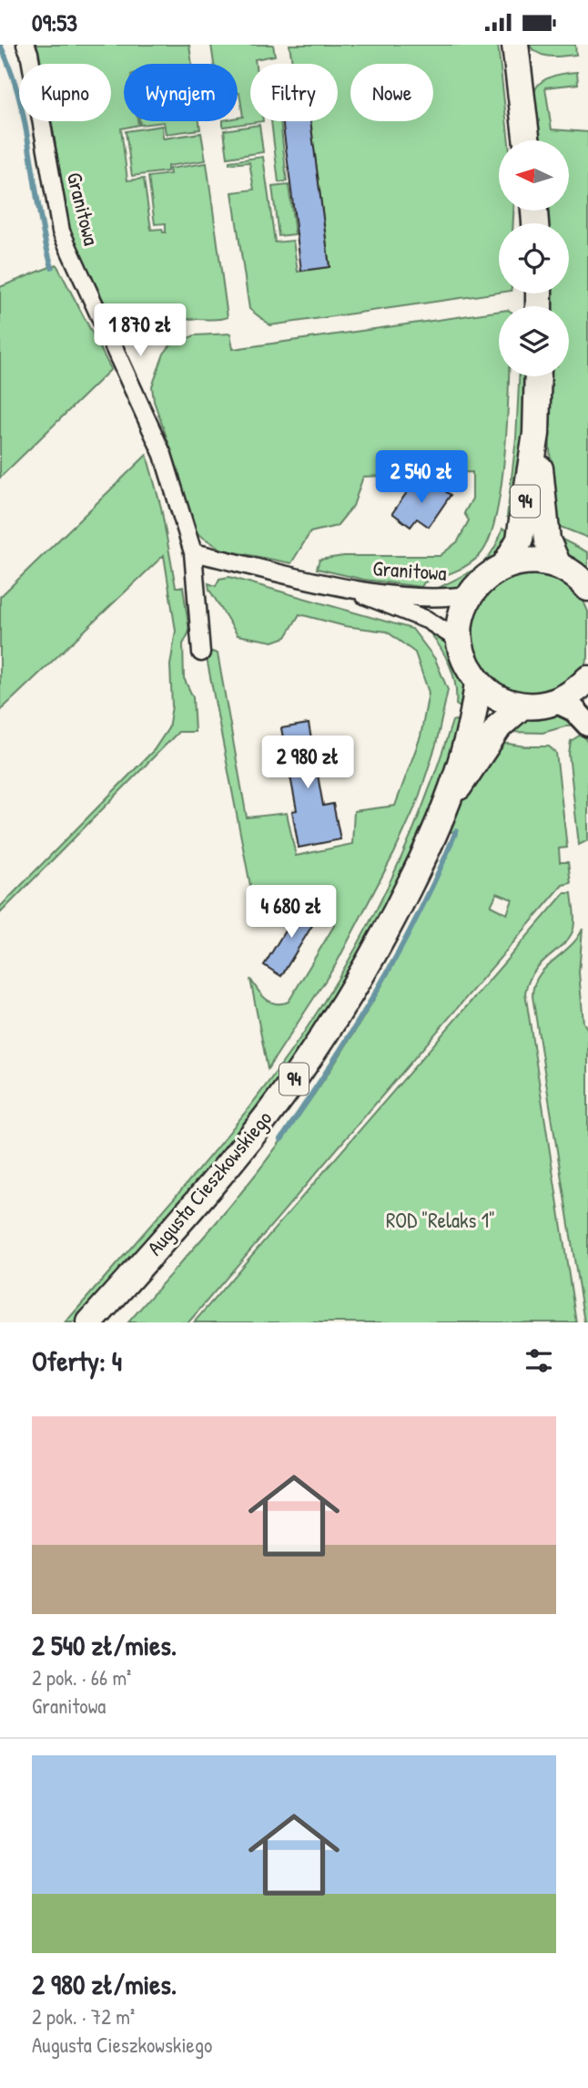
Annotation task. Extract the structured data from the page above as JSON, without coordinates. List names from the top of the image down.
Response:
{
  "streets": {
    "main road": ["94", "Augusta Cieszkowskiego"],
    "street": ["Granitowa"]
  },
  "crossings": [
    ["Granitowa", "94"]
  ],
  "parks": ["ROD \"Relaks 1\""],
  "north": "left",
  "page": {
    "status": "09:53",
    "chip": [
      "Kupno",
      "Wynajem",
      "Filtry",
      "Nowe"
    ],
    "price": [
      "1 870 zł",
      "2 540 zł",
      "2 980 zł",
      "4 680 zł"
    ],
    "heading": "Oferty: 4",
    "list": [
      {
        "name": "2 540 zł/mies.",
        "note": "2 pok. · 66 m² · Granitowa"
      },
      {
        "name": "2 980 zł/mies.",
        "note": "2 pok. · 72 m² · Augusta Cieszkowskiego"
      }
    ]
  }
}
